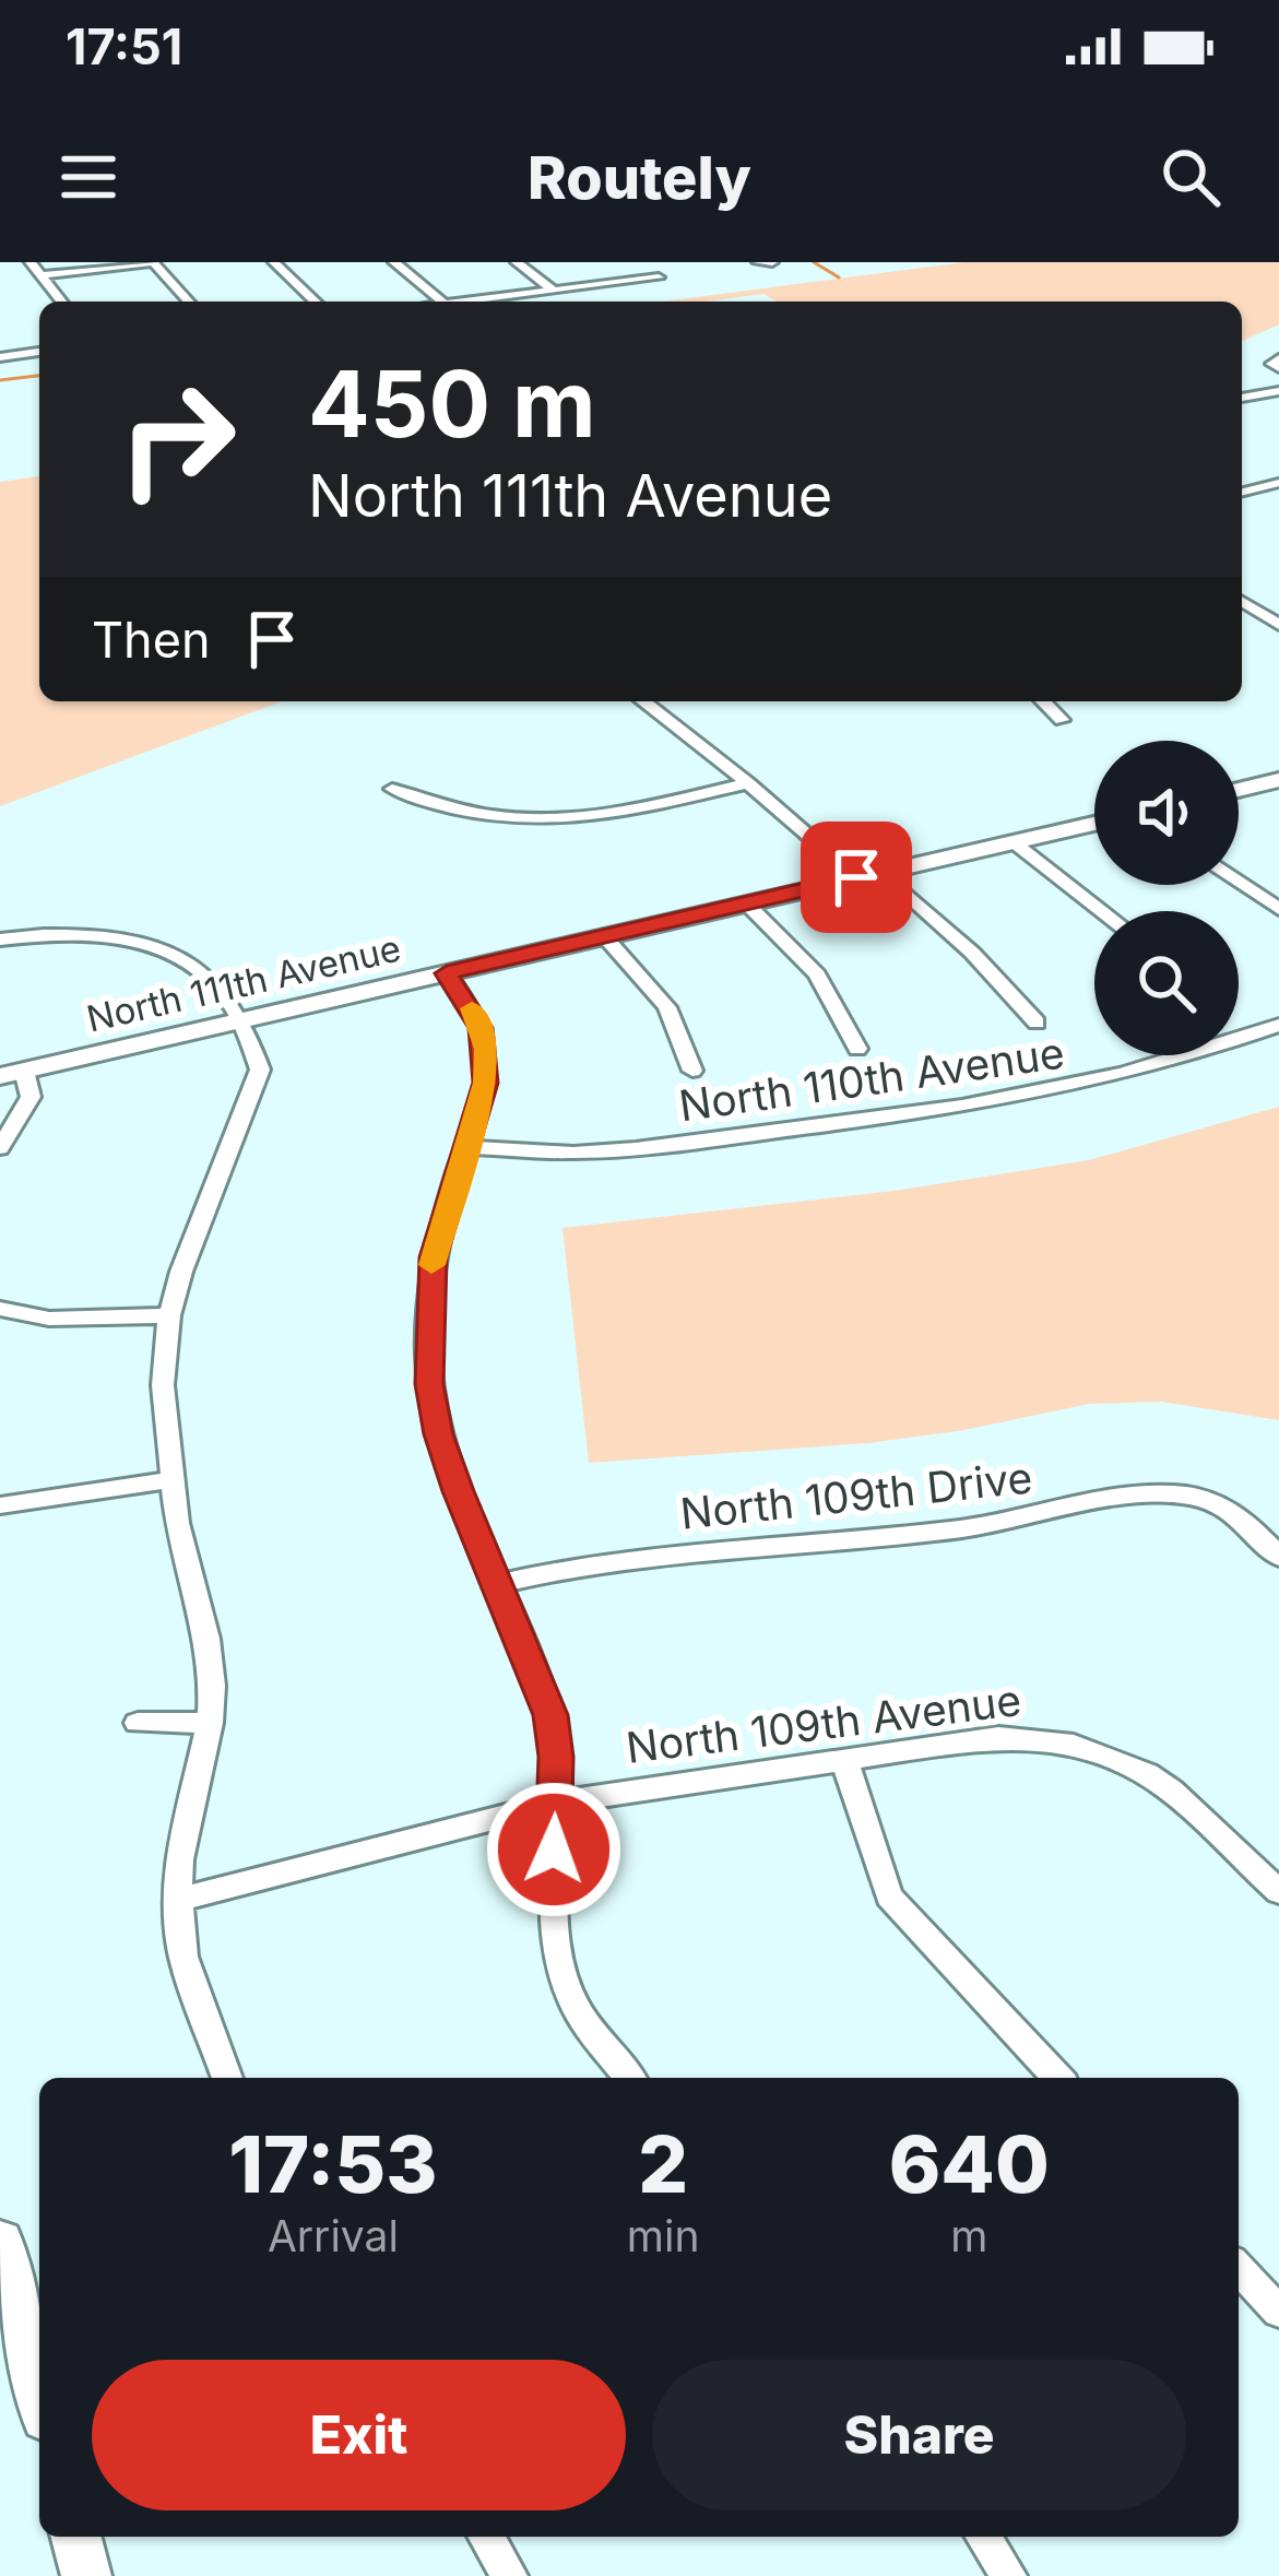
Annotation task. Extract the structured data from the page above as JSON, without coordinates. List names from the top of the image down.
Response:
{
  "streets": {
    "street": [
      "North 111th Avenue",
      "North 110th Avenue",
      "North 109th Drive",
      "North 109th Avenue"
    ]
  },
  "page": {
    "status": "17:51",
    "header": "Routely",
    "turn": ["450 m", "North 111th Avenue"],
    "then": "Then",
    "eta": [
      "17:53",
      "Arrival",
      "2",
      "min",
      "640",
      "m"
    ],
    "buttons": ["Exit", "Share"]
  }
}
